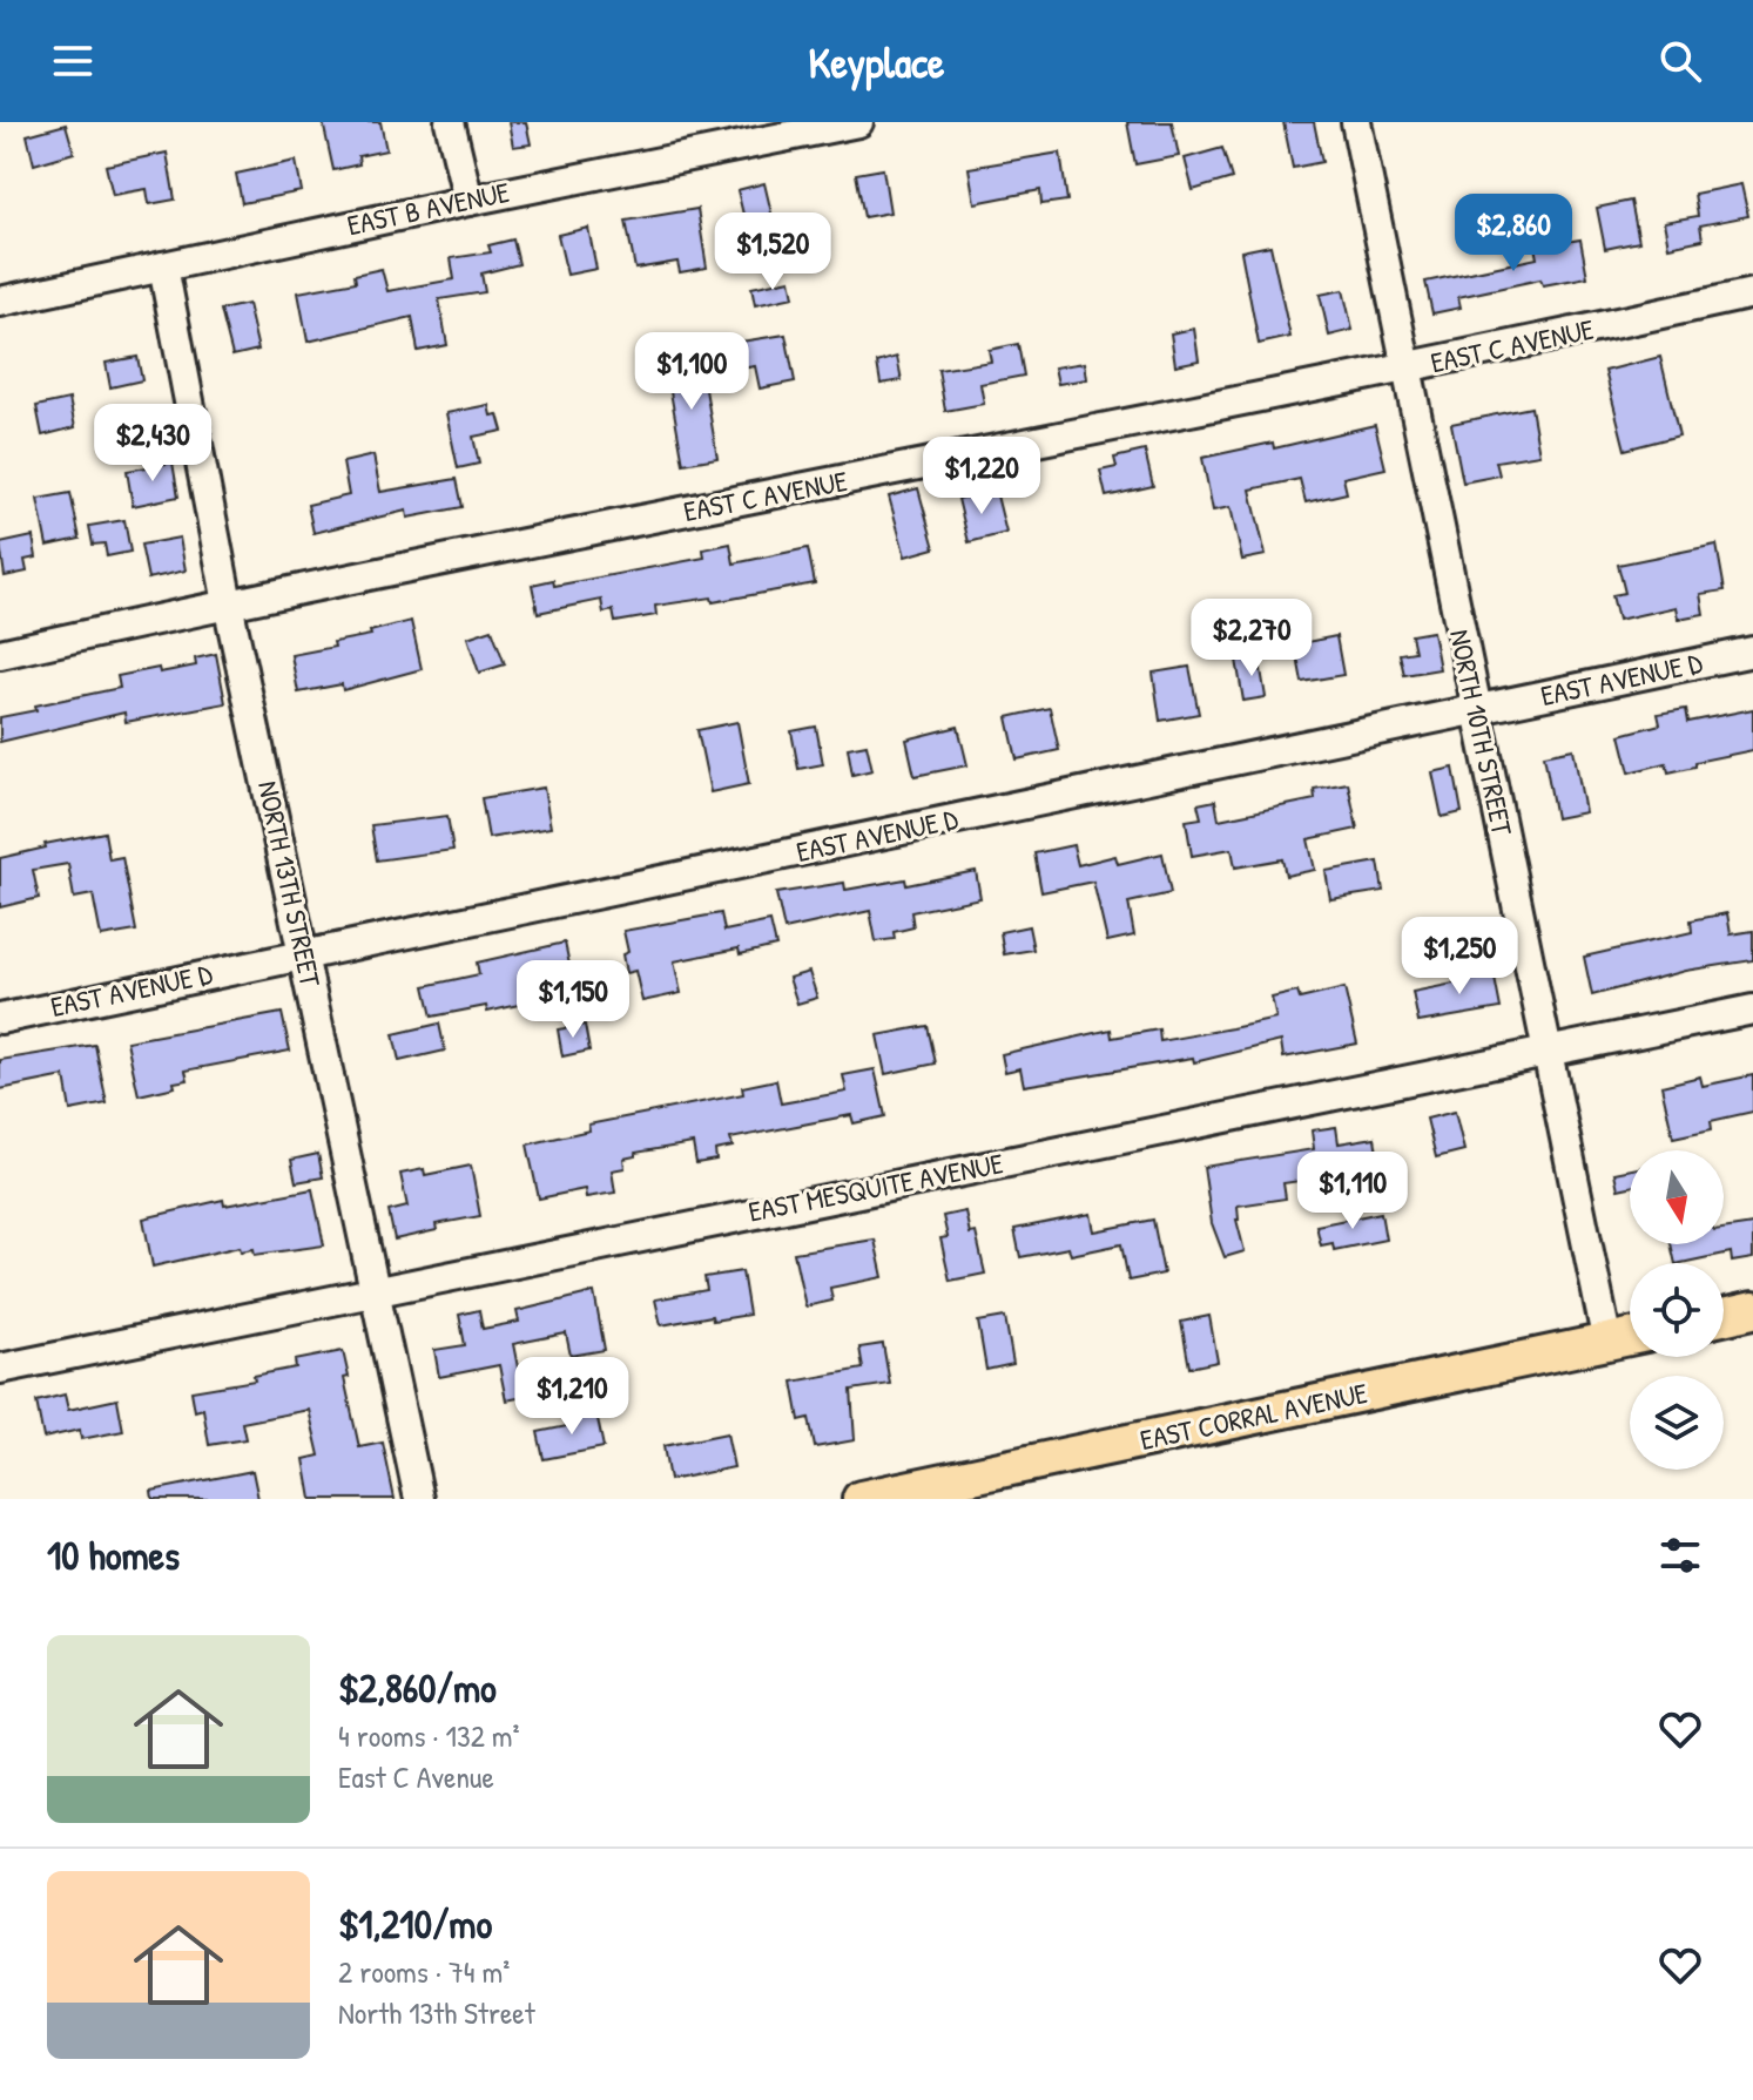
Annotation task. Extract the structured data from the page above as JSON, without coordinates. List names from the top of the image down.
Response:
{
  "streets": {
    "main road": ["EAST CORRAL AVENUE"],
    "street": [
      "EAST B AVENUE",
      "EAST C AVENUE",
      "EAST AVENUE D",
      "NORTH 10TH STREET",
      "NORTH 13TH STREET",
      "EAST MESQUITE AVENUE"
    ]
  },
  "crossings": [
    ["EAST B AVENUE", "NORTH 13TH STREET"],
    ["EAST C AVENUE", "NORTH 10TH STREET"],
    ["EAST C AVENUE", "NORTH 13TH STREET"],
    ["EAST AVENUE D", "NORTH 10TH STREET"],
    ["EAST AVENUE D", "NORTH 13TH STREET"],
    ["NORTH 10TH STREET", "EAST MESQUITE AVENUE"],
    ["NORTH 10TH STREET", "EAST CORRAL AVENUE"],
    ["NORTH 13TH STREET", "EAST MESQUITE AVENUE"]
  ],
  "north": "bottom",
  "page": {
    "header": "Keyplace",
    "price": [
      "$2,860",
      "$1,520",
      "$1,100",
      "$2,430",
      "$1,220",
      "$2,270",
      "$1,250",
      "$1,150",
      "$1,110",
      "$1,210"
    ],
    "heading": "10 homes",
    "list": [
      {
        "name": "$2,860/mo",
        "note": "4 rooms · 132 m² · East C Avenue"
      },
      {
        "name": "$1,210/mo",
        "note": "2 rooms · 74 m² · North 13th Street"
      }
    ]
  }
}
